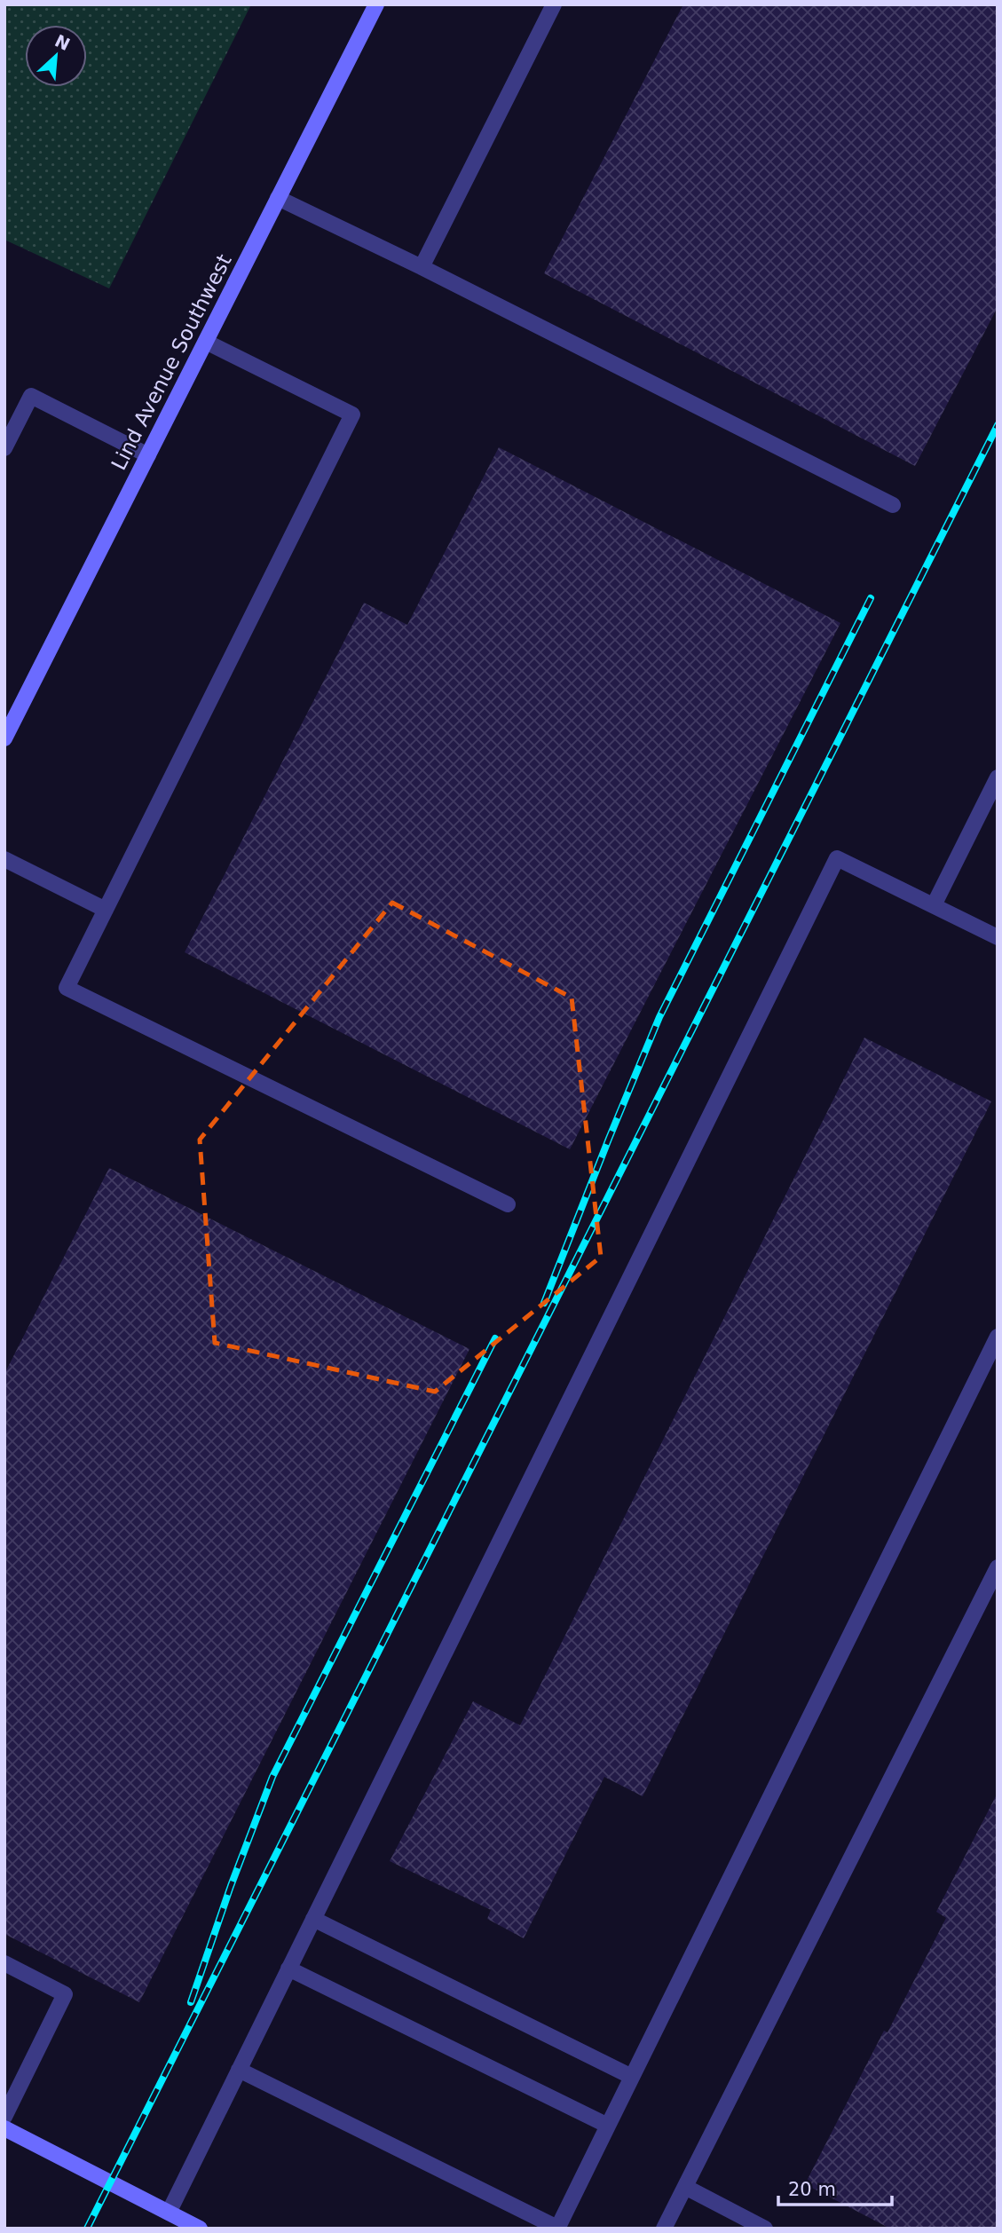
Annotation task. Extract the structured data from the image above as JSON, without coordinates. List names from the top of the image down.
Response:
{
  "streets": {
    "main road": ["Lind Avenue Southwest"]
  },
  "scale_bar": "20 m",
  "north": "top right"
}
